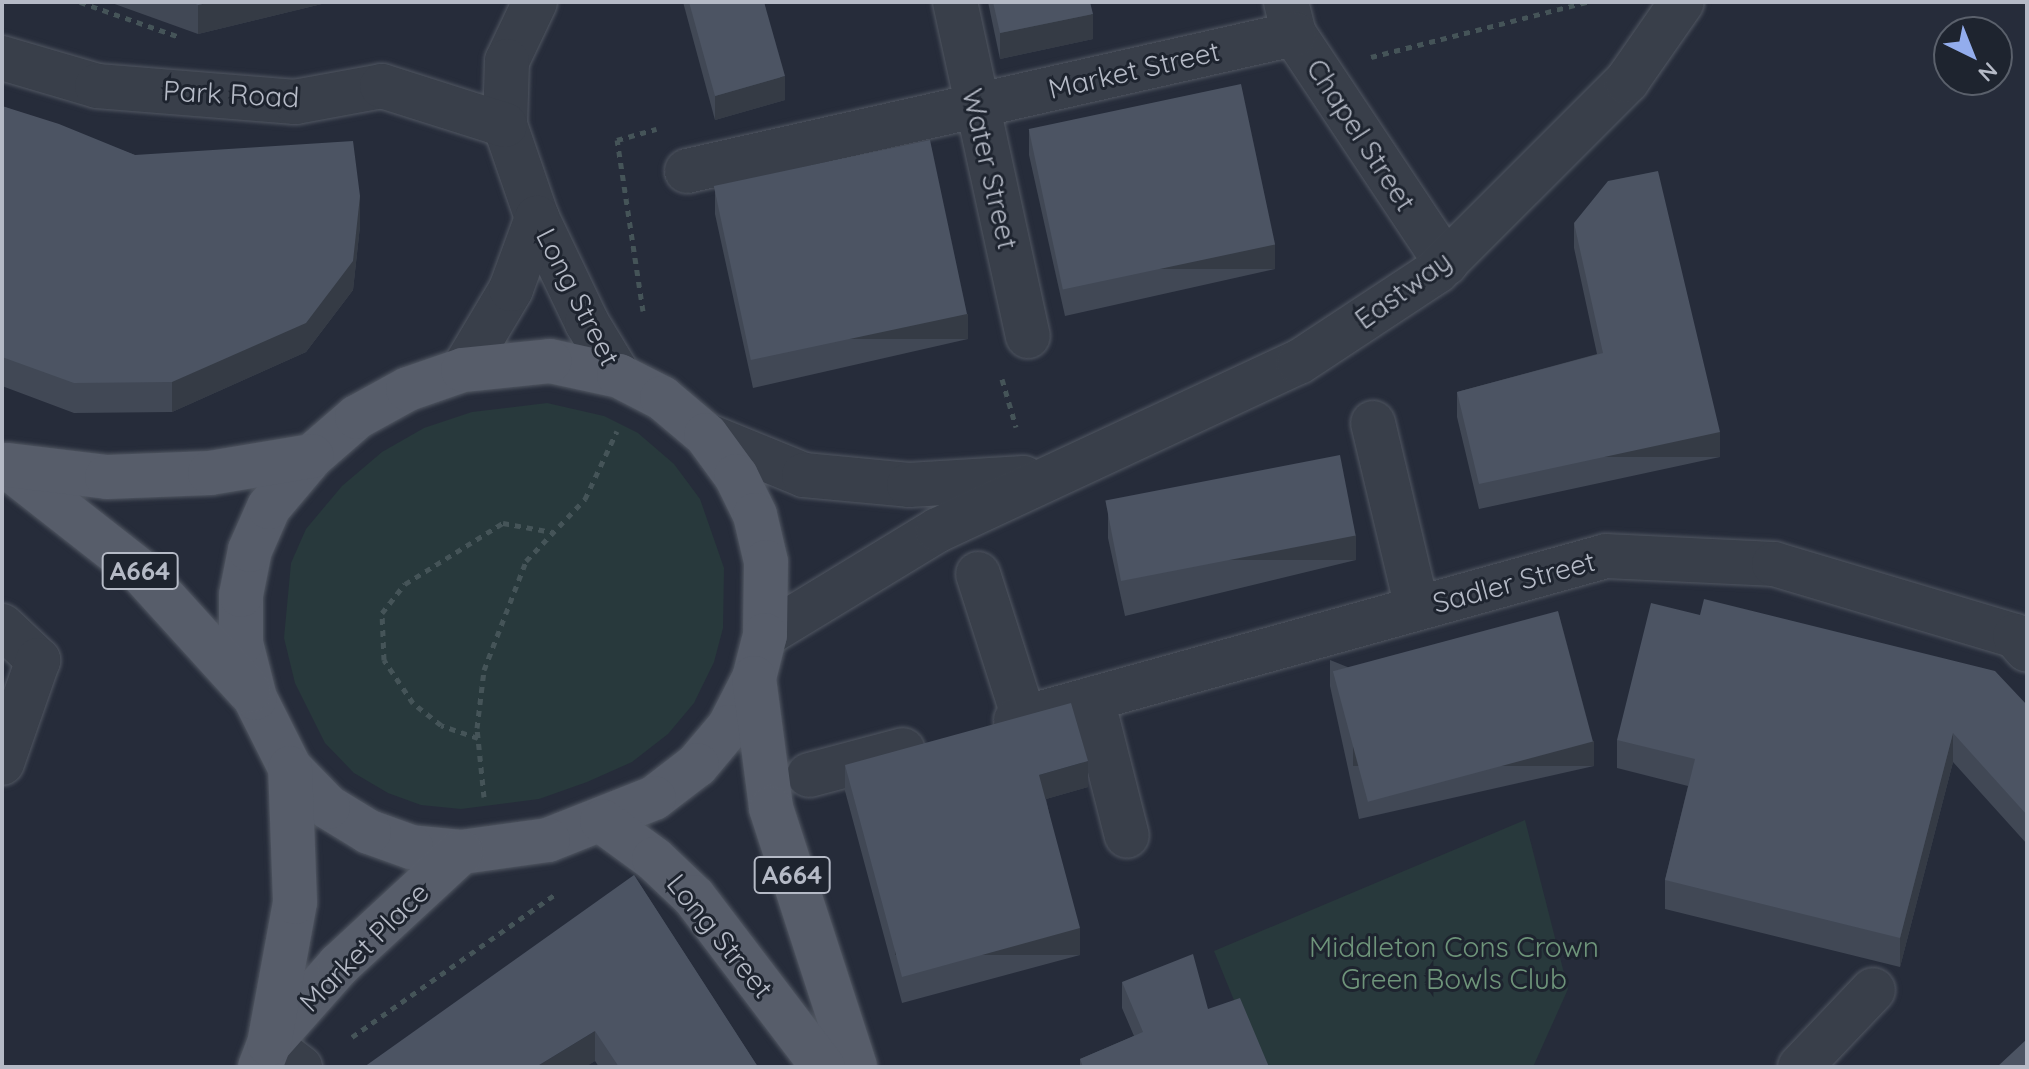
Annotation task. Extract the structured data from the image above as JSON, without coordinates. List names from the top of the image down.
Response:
{
  "streets": {
    "main road": ["Long Street", "A664", "Market Place"],
    "street": [
      "Market Street",
      "Park Road",
      "Chapel Street",
      "Water Street",
      "Eastway",
      "Sadler Street"
    ]
  },
  "crossings": [
    ["Market Street", "Chapel Street"],
    ["Market Street", "Water Street"],
    ["Park Road", "Long Street"],
    ["Chapel Street", "Eastway"],
    ["Eastway", "A664"],
    ["Long Street", "A664"],
    ["A664", "Market Place"]
  ],
  "parks": ["Middleton Cons Crown Green Bowls Club"],
  "north": "bottom right"
}
